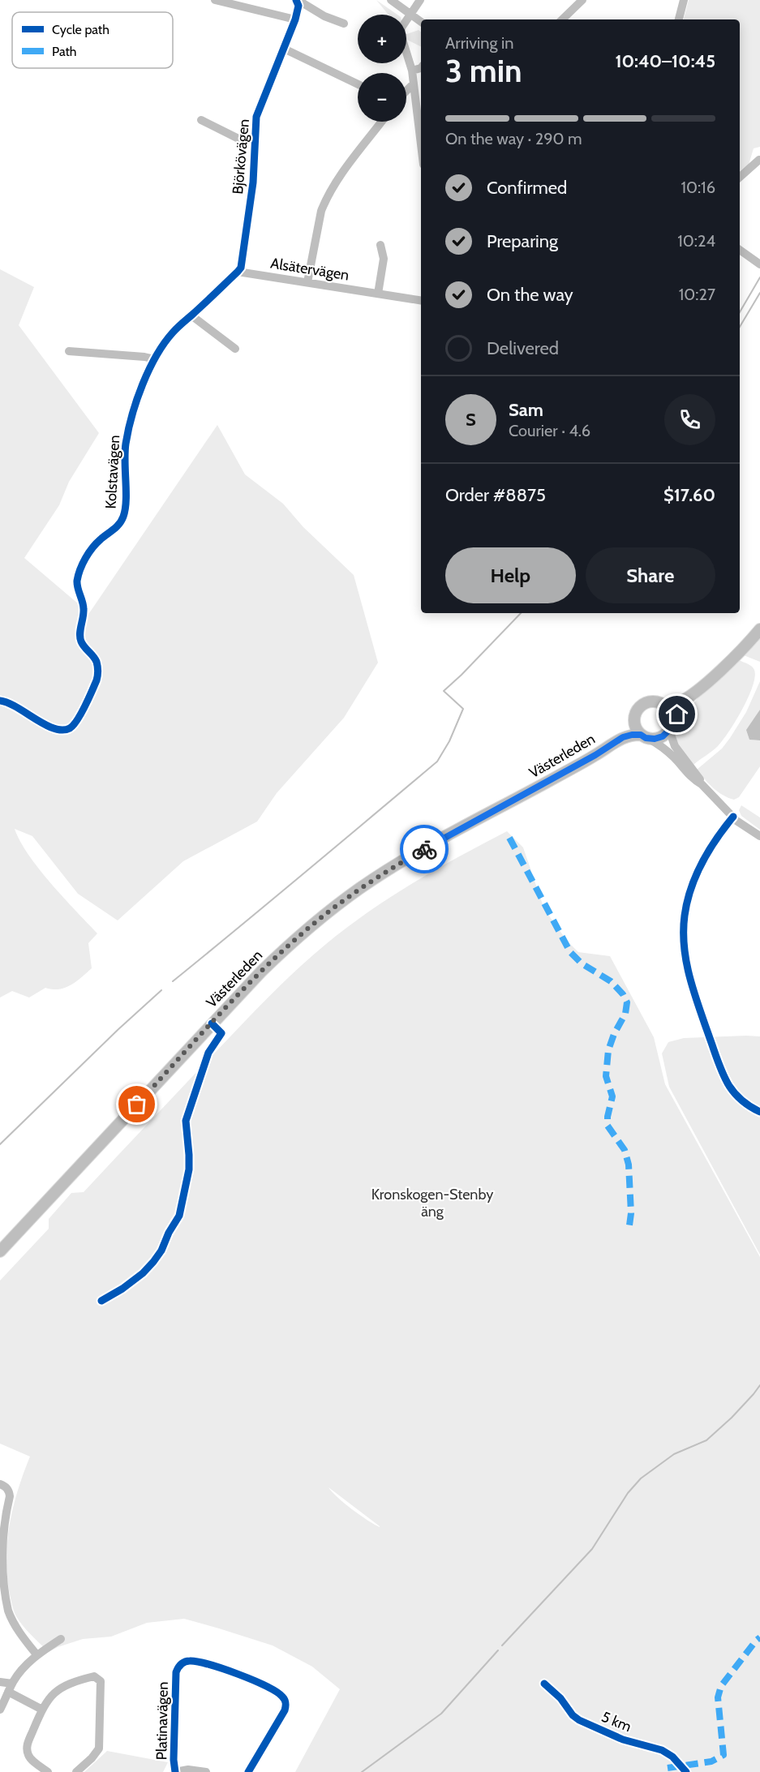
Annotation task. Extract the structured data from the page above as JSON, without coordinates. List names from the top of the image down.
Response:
{
  "streets": {
    "main road": ["Västerleden"],
    "street": [
      "Björkövägen",
      "Alsätervägen",
      "Kolstavägen",
      "Platinavägen"
    ],
    "cycle path": ["5 km"]
  },
  "crossings": [
    ["Björkövägen", "Alsätervägen"],
    ["Björkövägen", "Kolstavägen"],
    ["Alsätervägen", "Kolstavägen"]
  ],
  "parks": ["Kronskogen-Stenby äng"],
  "legend": ["Cycle path", "Path"],
  "page": {
    "map_buttons": ["+", "−"],
    "heading": ["3 min", "Arriving in", "10:40–10:45"],
    "panel": [
      "Sam",
      "Courier · 4.6",
      "Order #8875",
      "$17.60"
    ],
    "bar": "On the way · 290 m",
    "list": [
      ["Confirmed", "10:16"],
      ["Preparing", "10:24"],
      ["On the way", "10:27"],
      "Delivered"
    ],
    "round": "S",
    "buttons": ["Help", "Share"]
  }
}
